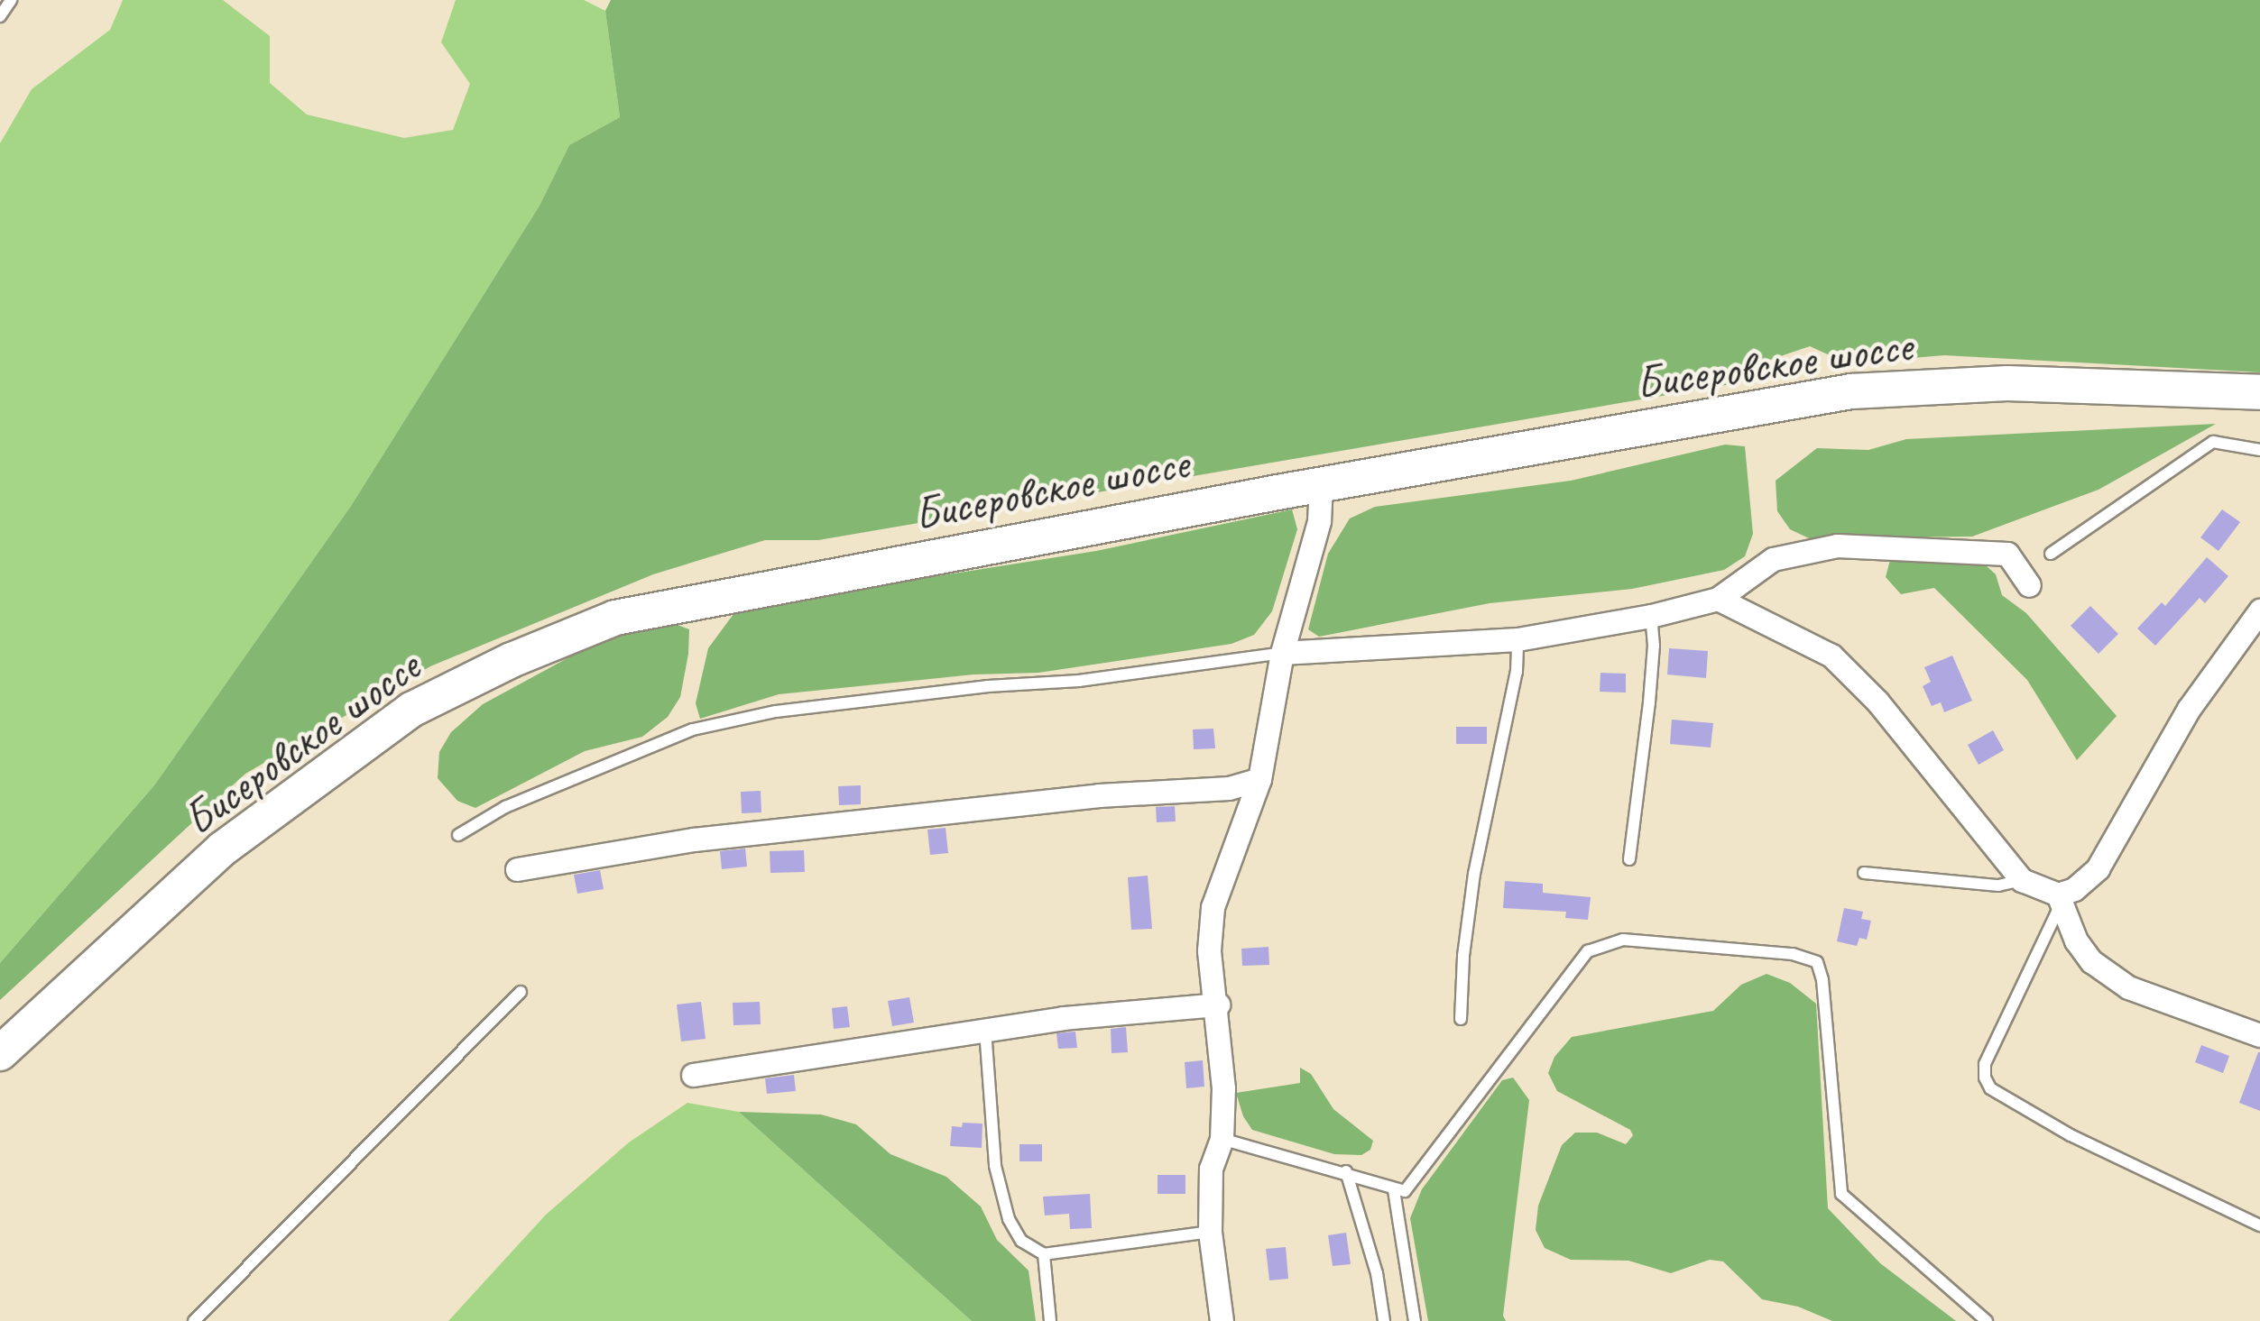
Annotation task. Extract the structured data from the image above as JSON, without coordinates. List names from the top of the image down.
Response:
{
  "streets": {
    "main road": ["Бисеровское шоссе"]
  }
}
